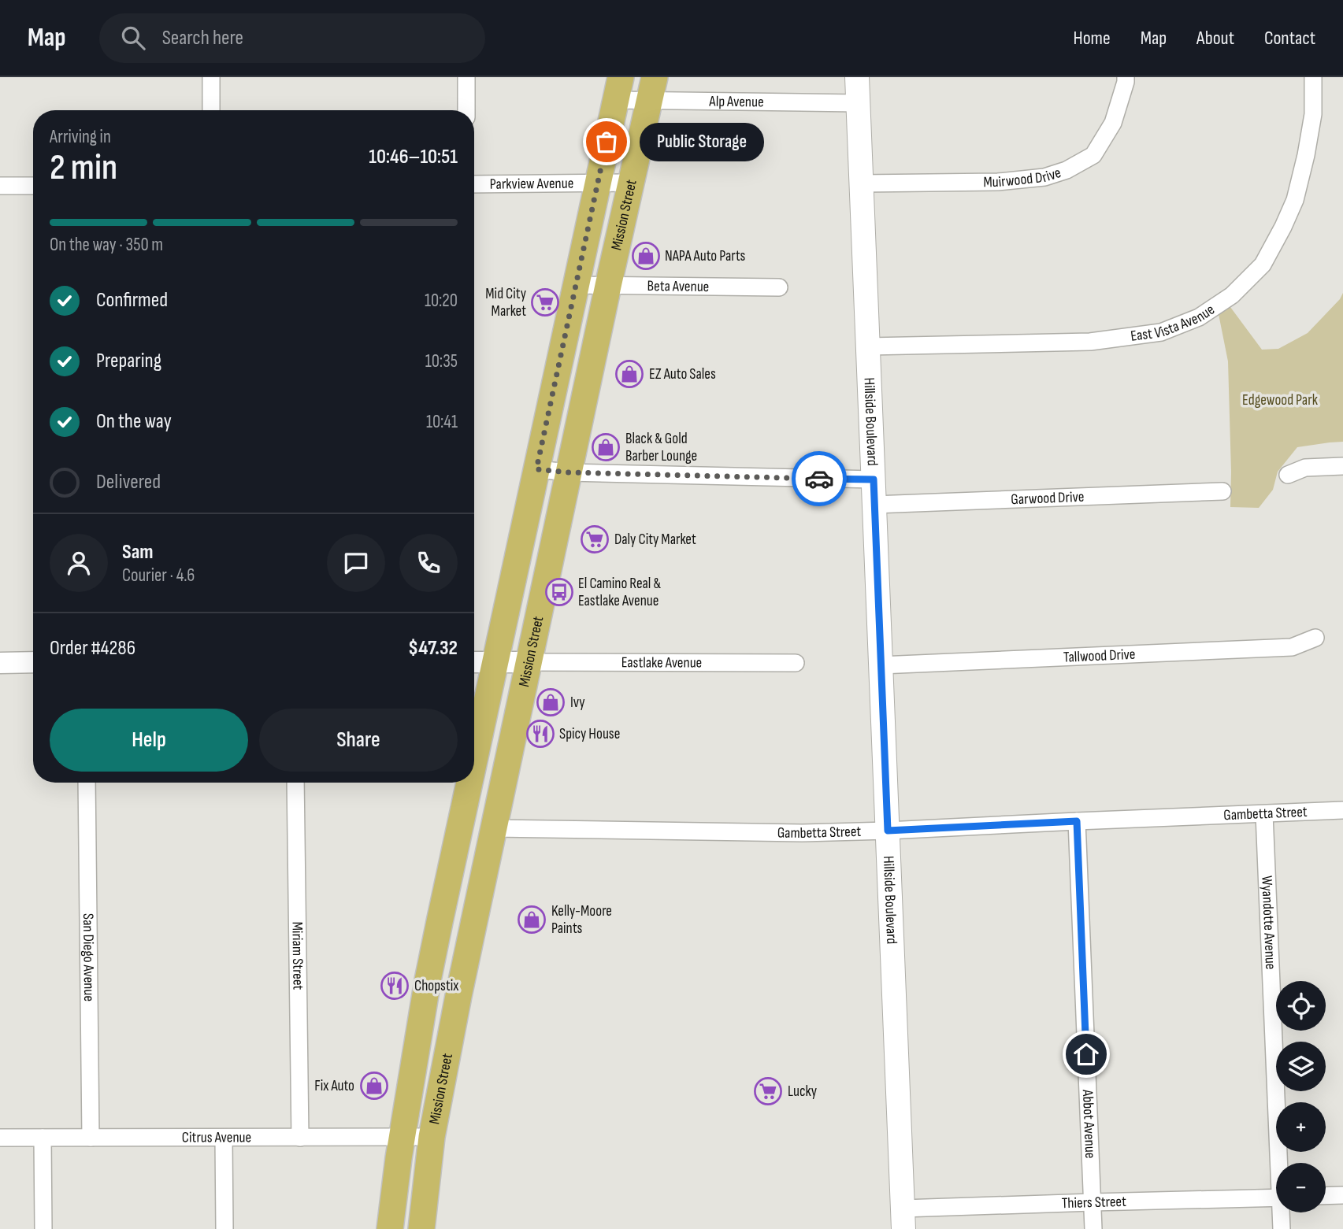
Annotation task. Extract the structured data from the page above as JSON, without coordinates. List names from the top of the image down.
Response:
{
  "streets": {
    "main road": ["Mission Street", "Hillside Boulevard"],
    "street": [
      "Alp Avenue",
      "Muirwood Drive",
      "Parkview Avenue",
      "Beta Avenue",
      "East Vista Avenue",
      "Garwood Drive",
      "Tallwood Drive",
      "Eastlake Avenue",
      "Gambetta Street",
      "Wyandotte Avenue",
      "San Diego Avenue",
      "Miriam Street",
      "Abbot Avenue",
      "Citrus Avenue",
      "Thiers Street"
    ]
  },
  "crossings": [
    ["Alp Avenue", "Mission Street"],
    ["Alp Avenue", "Hillside Boulevard"],
    ["Muirwood Drive", "Hillside Boulevard"],
    ["Parkview Avenue", "Mission Street"],
    ["Mission Street", "Beta Avenue"],
    ["Mission Street", "Eastlake Avenue"],
    ["Mission Street", "Gambetta Street"],
    ["Mission Street", "Citrus Avenue"],
    ["East Vista Avenue", "Hillside Boulevard"],
    ["Hillside Boulevard", "Garwood Drive"],
    ["Hillside Boulevard", "Tallwood Drive"],
    ["Hillside Boulevard", "Gambetta Street"],
    ["Hillside Boulevard", "Thiers Street"],
    ["Gambetta Street", "Wyandotte Avenue"],
    ["Gambetta Street", "Abbot Avenue"],
    ["San Diego Avenue", "Citrus Avenue"],
    ["Miriam Street", "Citrus Avenue"],
    ["Abbot Avenue", "Thiers Street"]
  ],
  "parks": ["Edgewood Park"],
  "places": {
    "other": ["Public Storage"],
    "shop": [
      "NAPA Auto Parts",
      "EZ Auto Sales",
      "Black & Gold Barber Lounge",
      "Ivy",
      "Kelly-Moore Paints",
      "Fix Auto"
    ],
    "supermarket": ["Mid City Market", "Daly City Market", "Lucky"],
    "bus stop": ["El Camino Real & Eastlake Avenue"],
    "restaurant": ["Spicy House", "Chopstix"]
  },
  "page": {
    "header": "Map",
    "search": "Search here",
    "nav": [
      "Home",
      "Map",
      "About",
      "Contact"
    ],
    "heading": ["2 min", "Arriving in", "10:46–10:51"],
    "panel": [
      "Sam",
      "Courier · 4.6",
      "Order #4286",
      "$47.32"
    ],
    "bubble": "Public Storage",
    "bar": "On the way · 350 m",
    "list": [
      ["Confirmed", "10:20"],
      ["Preparing", "10:35"],
      ["On the way", "10:41"],
      "Delivered"
    ],
    "buttons": ["Help", "Share"],
    "map_buttons": ["+", "−"]
  }
}
